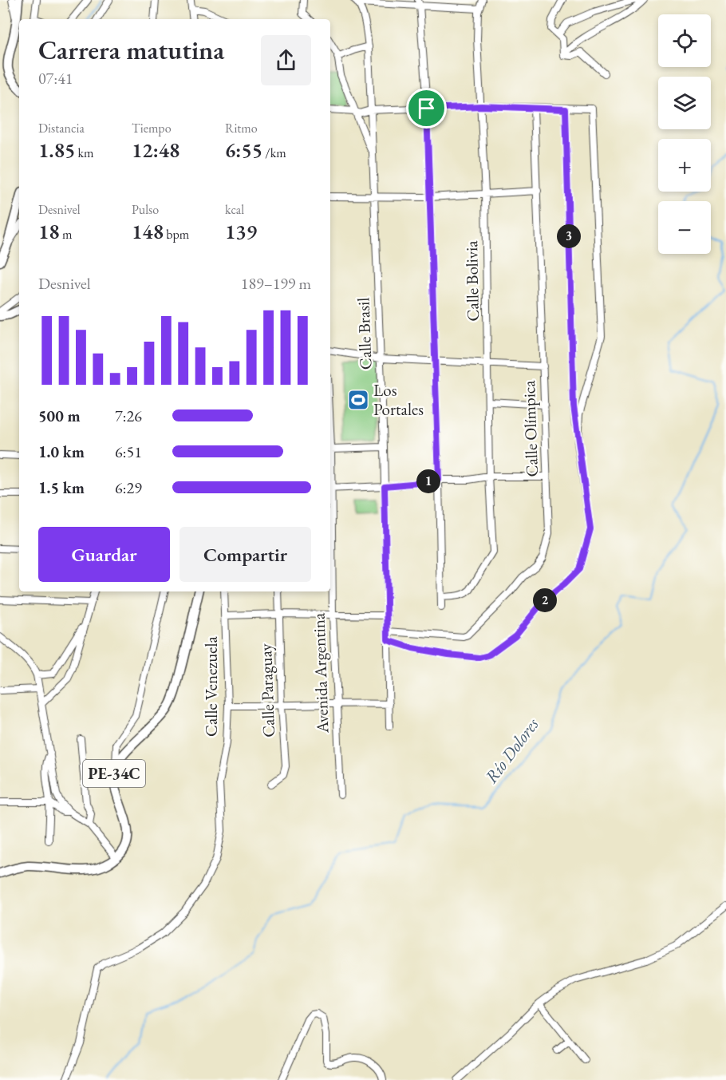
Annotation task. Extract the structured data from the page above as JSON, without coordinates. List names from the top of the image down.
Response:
{
  "streets": {
    "main road": ["PE-34C"],
    "street": [
      "Calle Bolivia",
      "Calle Brasil",
      "Calle Olímpica",
      "Avenida Argentina",
      "Calle Venezuela",
      "Calle Paraguay"
    ]
  },
  "crossings": [
    ["Calle Brasil", "Calle Olímpica"]
  ],
  "water": ["Río Dolores"],
  "places": {
    "sports": ["Los Portales"]
  },
  "page": {
    "map_buttons": ["+", "−"],
    "heading": ["Carrera matutina", "07:41"],
    "stats": [
      ["Distancia", "1.85 km"],
      ["Tiempo", "12:48"],
      ["Ritmo", "6:55 /km"],
      ["Desnivel", "18 m"],
      ["Pulso", "148 bpm"],
      ["kcal", "139"]
    ],
    "pins": ["3", "1", "2"],
    "chart": ["Desnivel", "189–199 m"],
    "list": [
      {
        "name": "500 m",
        "note": "7:26"
      },
      {
        "name": "1.0 km",
        "note": "6:51"
      },
      {
        "name": "1.5 km",
        "note": "6:29"
      }
    ],
    "buttons": ["Guardar", "Compartir"]
  }
}
